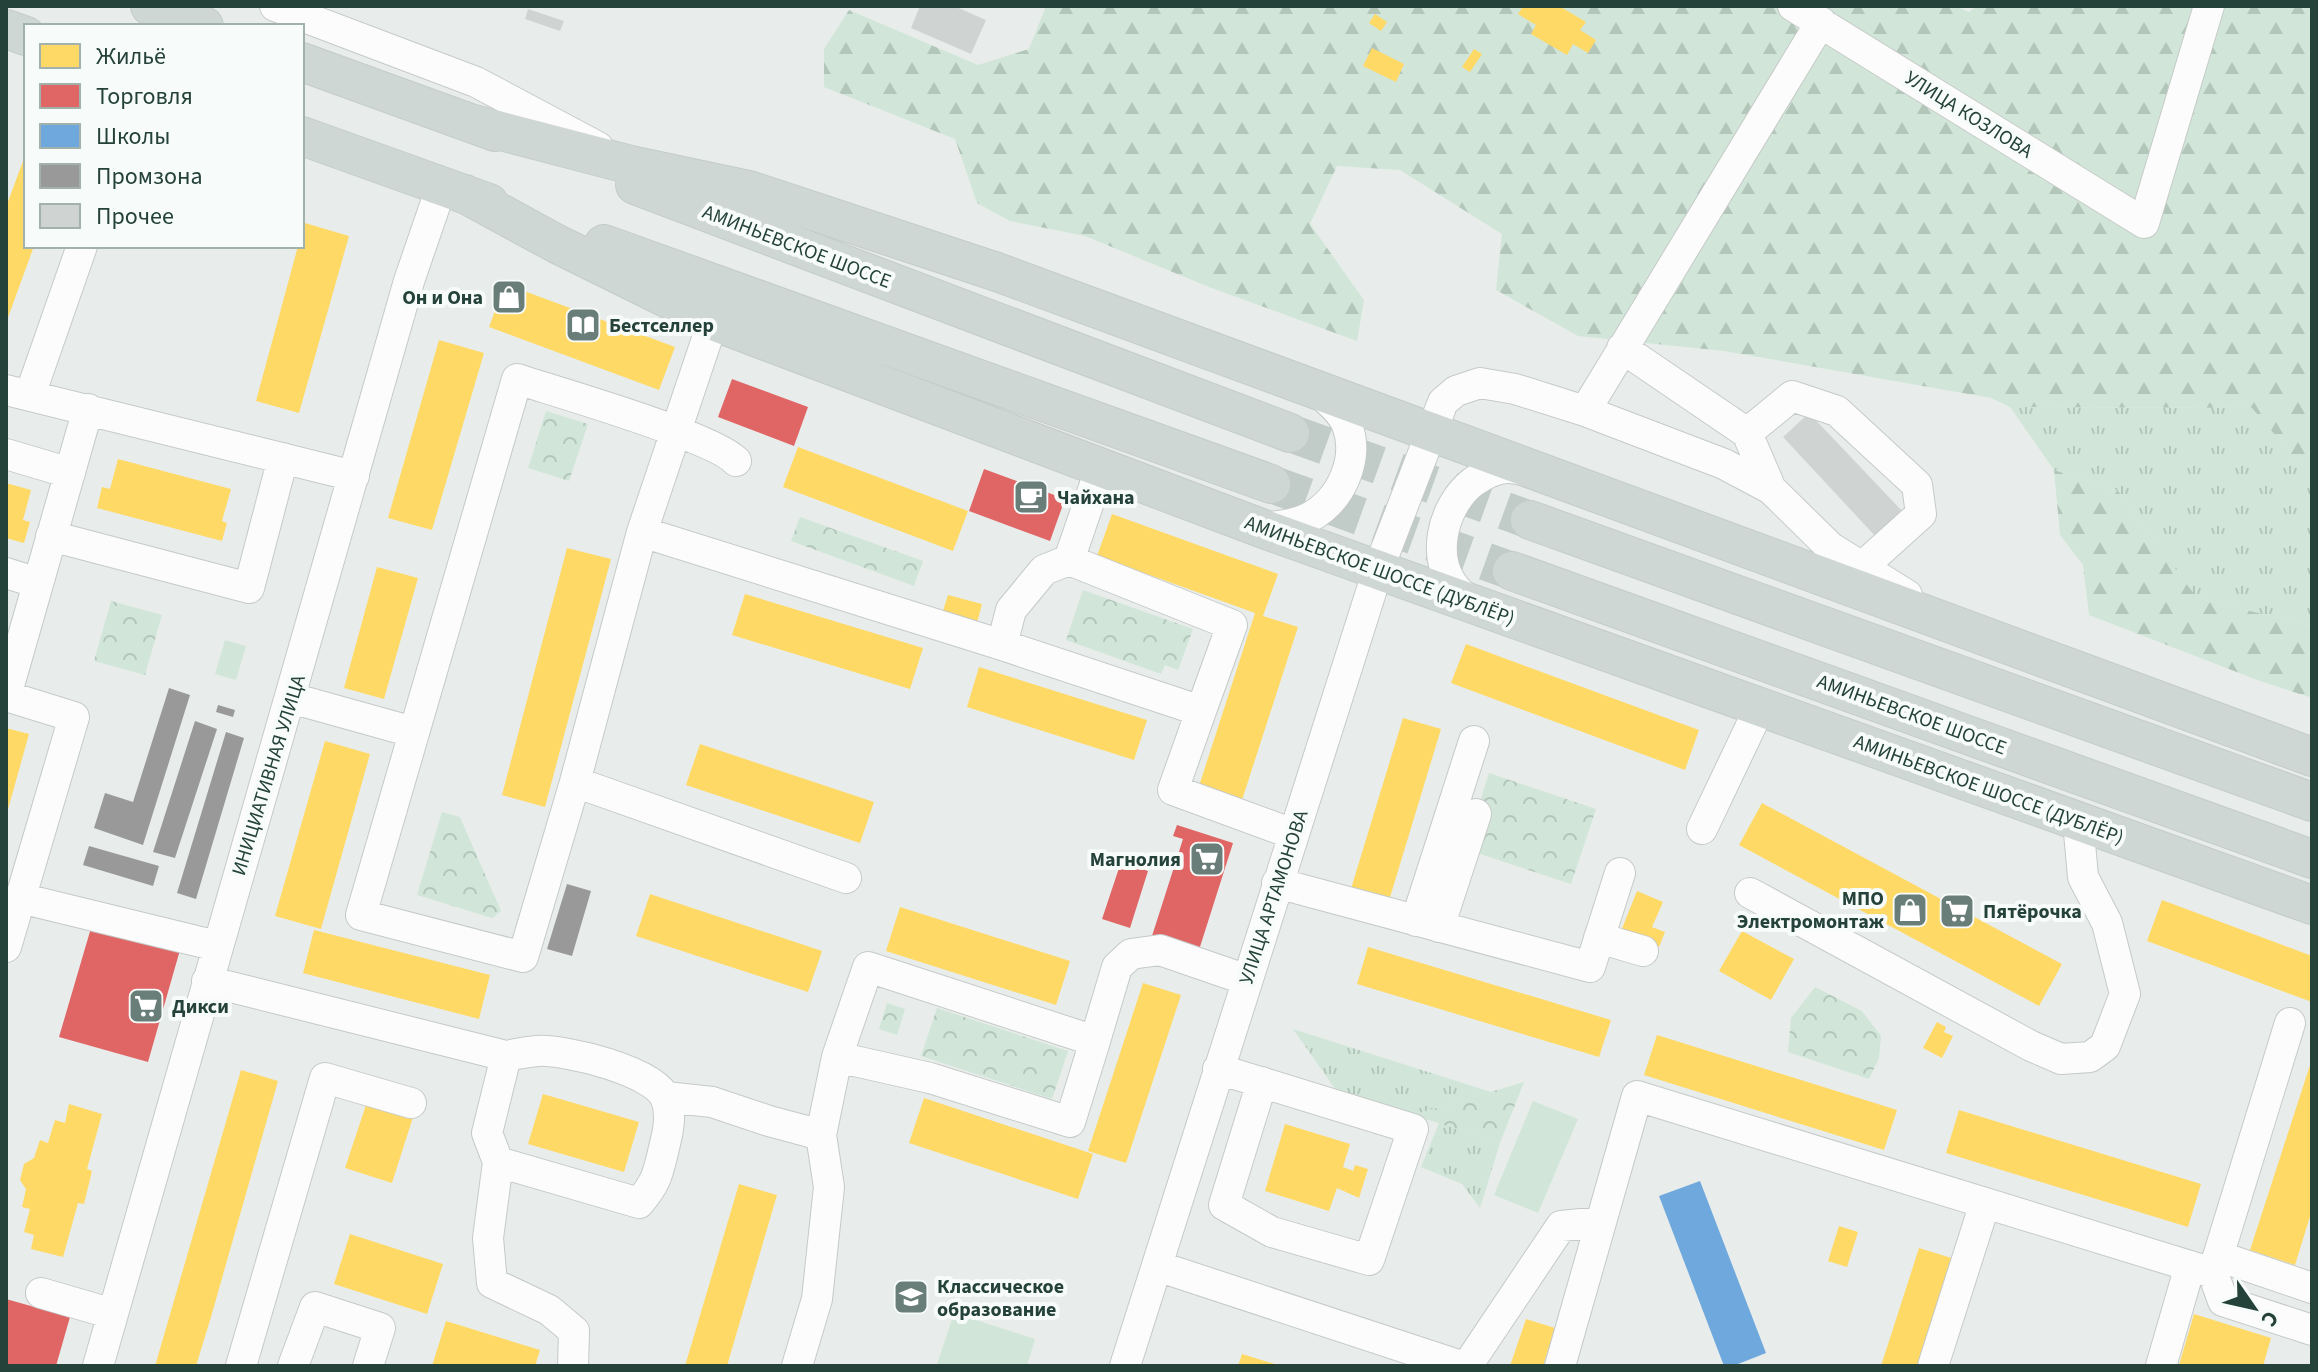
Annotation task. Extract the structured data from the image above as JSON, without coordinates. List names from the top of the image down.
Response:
{
  "streets": {
    "main road": ["АМИНЬЕВСКОЕ ШОССЕ", "АМИНЬЕВСКОЕ ШОССЕ (ДУБЛЁР)"],
    "street": ["УЛИЦА КОЗЛОВА", "ИНИЦИАТИВНАЯ УЛИЦА", "УЛИЦА АРТАМОНОВА"]
  },
  "crossings": [
    ["АМИНЬЕВСКОЕ ШОССЕ (ДУБЛЁР)", "ИНИЦИАТИВНАЯ УЛИЦА"],
    ["АМИНЬЕВСКОЕ ШОССЕ (ДУБЛЁР)", "УЛИЦА АРТАМОНОВА"]
  ],
  "places": {
    "shop": ["Он и Она", "МПО Электромонтаж"],
    "library": ["Бестселлер"],
    "cafe": ["Чайхана"],
    "supermarket": ["Магнолия", "Пятёрочка", "Дикси"],
    "school or university": ["Классическое образование"]
  },
  "legend": [
    "Жильё",
    "Торговля",
    "Школы",
    "Промзона",
    "Прочее"
  ],
  "north": "bottom right"
}
